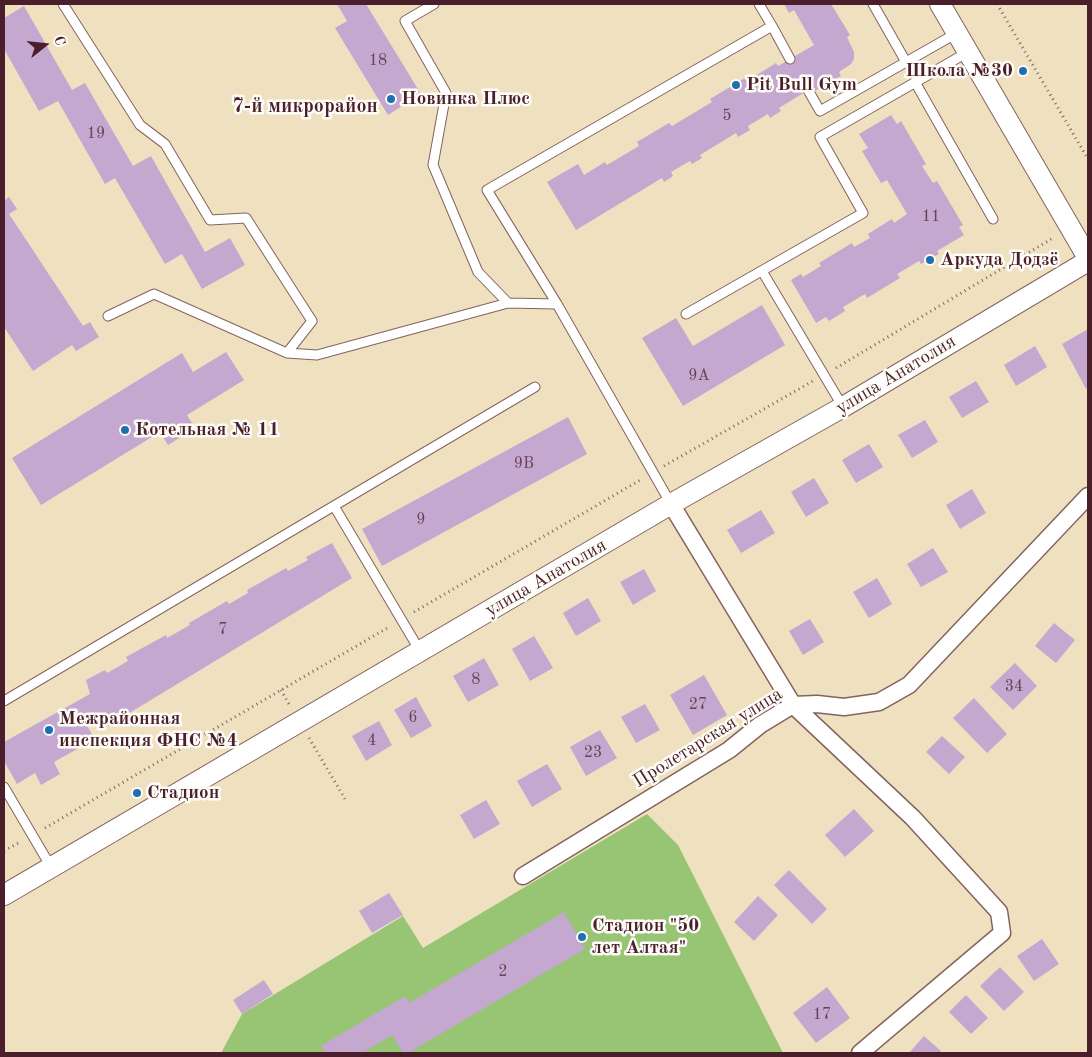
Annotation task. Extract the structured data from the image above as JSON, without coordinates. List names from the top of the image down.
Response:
{
  "streets": {
    "street": ["улица Анатолия", "Пролетарская улица"]
  },
  "districts": ["7-й микрорайон"],
  "places": [
    "Школа №30",
    "Pit Bull Gym",
    "Новинка Плюс",
    "Аркуда Додзё",
    "Котельная № 11",
    "Межрайонная инспекция ФНС №4",
    "Стадион",
    "Стадион \"50 лет Алтая\""
  ],
  "house_numbers": [
    "18",
    "5",
    "19",
    "11",
    "9А",
    "9В",
    "9",
    "7",
    "8",
    "34",
    "27",
    "6",
    "4",
    "23",
    "2",
    "17"
  ],
  "north": "right"
}
